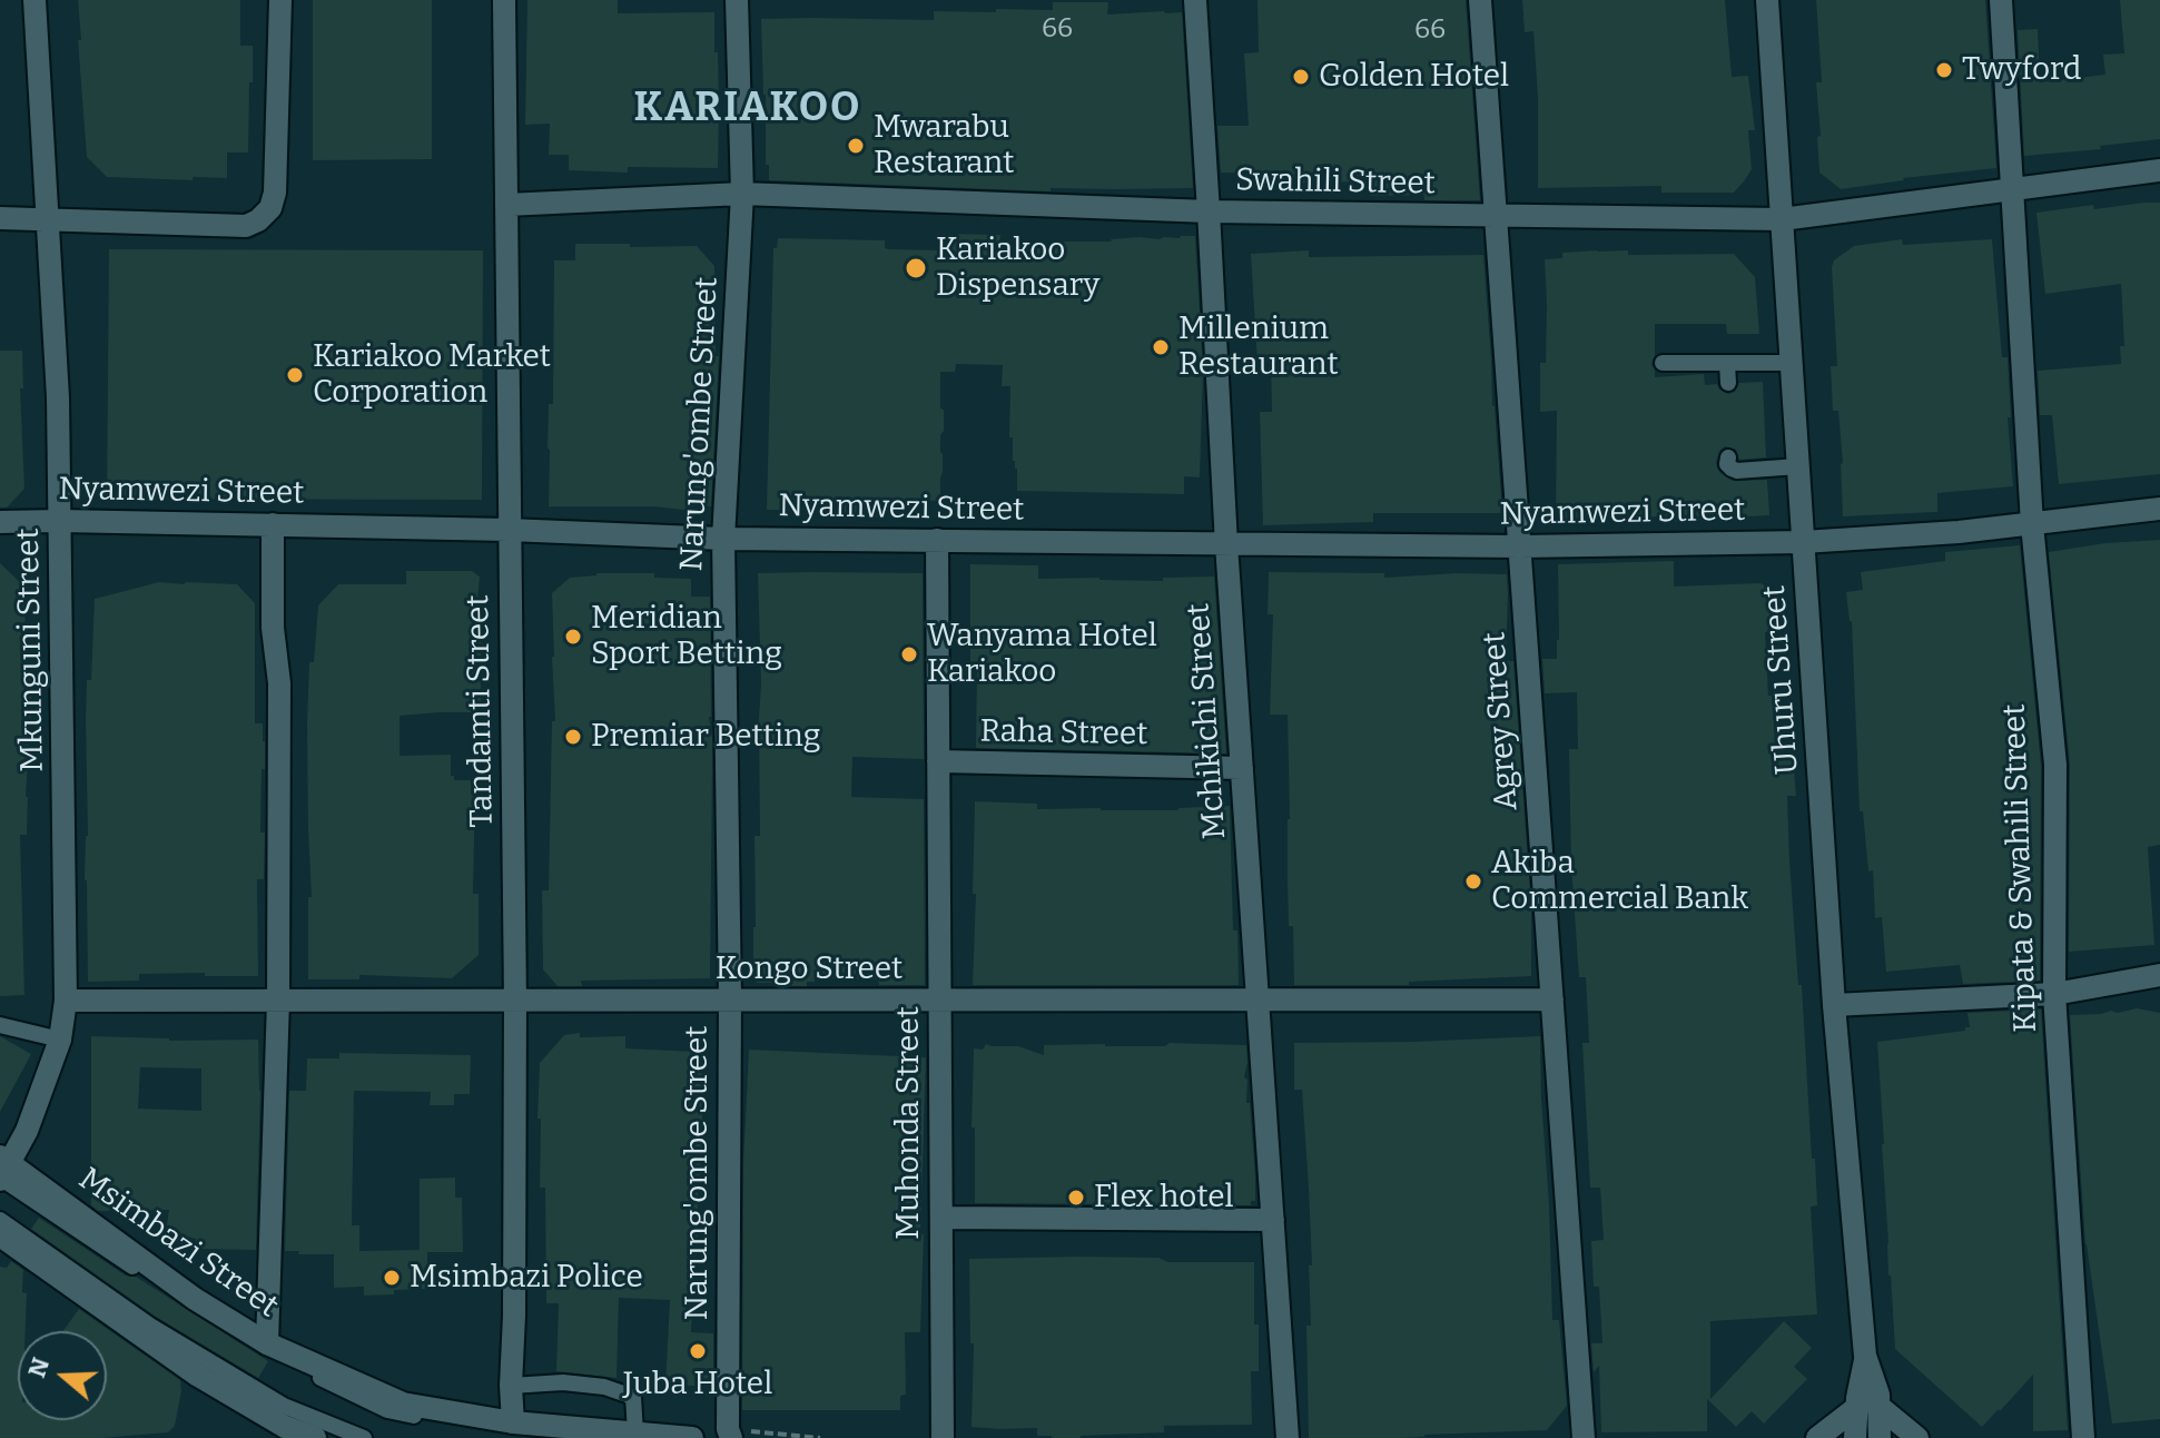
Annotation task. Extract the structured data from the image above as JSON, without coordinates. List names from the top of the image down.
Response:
{
  "streets": {
    "street": [
      "Swahili Street",
      "Narung'ombe Street",
      "Nyamwezi Street",
      "Mkunguni Street",
      "Uhuru Street",
      "Tandamti Street",
      "Mchikichi Street",
      "Agrey Street",
      "Raha Street",
      "Kipata & Swahili Street",
      "Kongo Street",
      "Muhonda Street",
      "Msimbazi Street"
    ]
  },
  "crossings": [
    ["Swahili Street", "Narung'ombe Street"],
    ["Swahili Street", "Uhuru Street"],
    ["Swahili Street", "Tandamti Street"],
    ["Swahili Street", "Mchikichi Street"],
    ["Swahili Street", "Agrey Street"],
    ["Swahili Street", "Kipata & Swahili Street"],
    ["Narung'ombe Street", "Nyamwezi Street"],
    ["Narung'ombe Street", "Kongo Street"],
    ["Nyamwezi Street", "Mkunguni Street"],
    ["Nyamwezi Street", "Uhuru Street"],
    ["Nyamwezi Street", "Tandamti Street"],
    ["Nyamwezi Street", "Mchikichi Street"],
    ["Nyamwezi Street", "Agrey Street"],
    ["Nyamwezi Street", "Kipata & Swahili Street"],
    ["Nyamwezi Street", "Muhonda Street"],
    ["Mkunguni Street", "Kongo Street"],
    ["Mkunguni Street", "Msimbazi Street"],
    ["Tandamti Street", "Kongo Street"],
    ["Tandamti Street", "Msimbazi Street"],
    ["Mchikichi Street", "Raha Street"],
    ["Mchikichi Street", "Kongo Street"],
    ["Agrey Street", "Kongo Street"],
    ["Raha Street", "Muhonda Street"],
    ["Kongo Street", "Muhonda Street"]
  ],
  "districts": ["KARIAKOO"],
  "places": [
    "Twyford",
    "Golden Hotel",
    "Mwarabu Restarant",
    "Kariakoo Dispensary",
    "Millenium Restaurant",
    "Kariakoo Market Corporation",
    "Meridian Sport Betting",
    "Wanyama Hotel Kariakoo",
    "Premiar Betting",
    "Akiba Commercial Bank",
    "Flex hotel",
    "Msimbazi Police",
    "Juba Hotel"
  ],
  "house_numbers": ["66", "66"],
  "north": "left"
}
